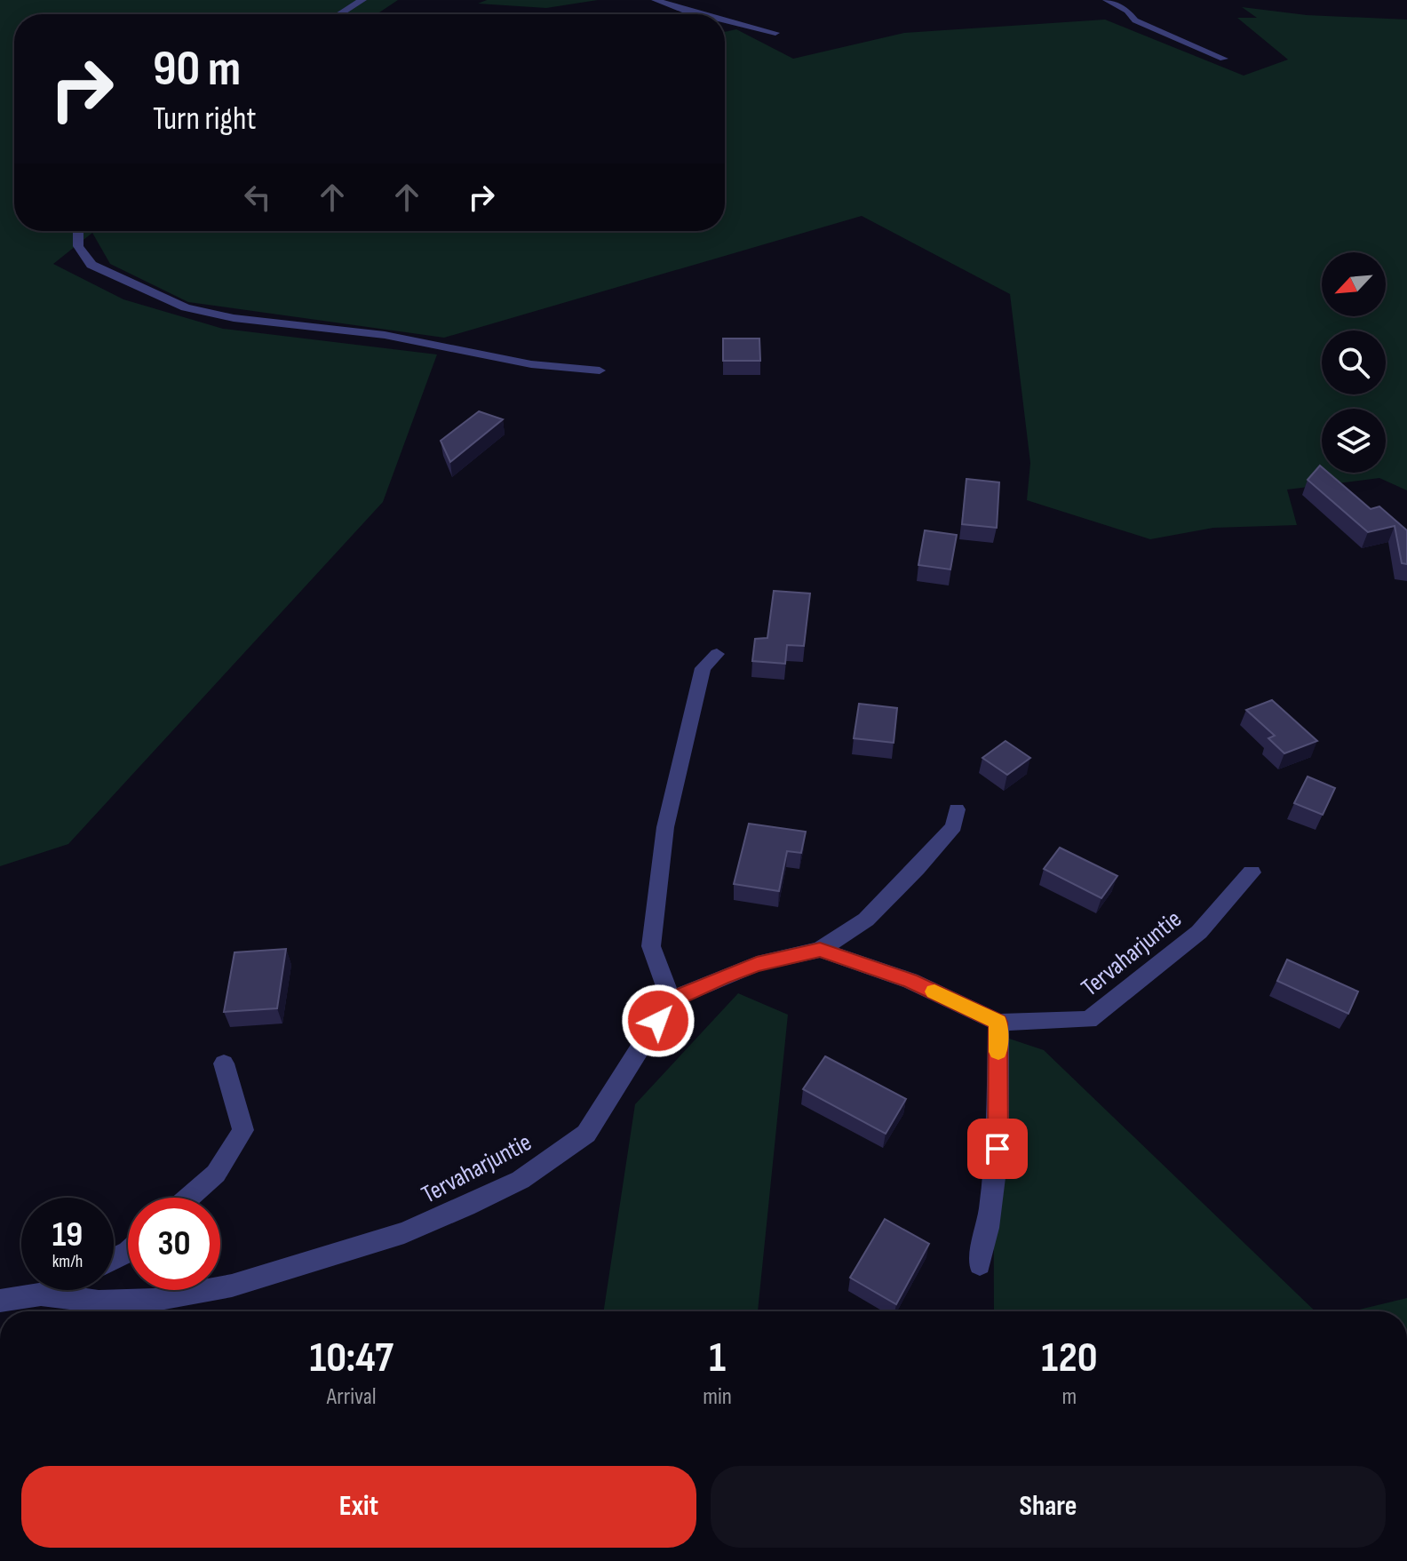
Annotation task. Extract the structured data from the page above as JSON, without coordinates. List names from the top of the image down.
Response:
{
  "streets": {
    "street": ["Tervaharjuntie"]
  },
  "north": "bottom left",
  "page": {
    "turn": ["90 m", "Turn right"],
    "speed": "19 km/h",
    "limit": "30",
    "eta": [
      "10:47",
      "Arrival",
      "1",
      "min",
      "120",
      "m"
    ],
    "buttons": ["Exit", "Share"]
  }
}
